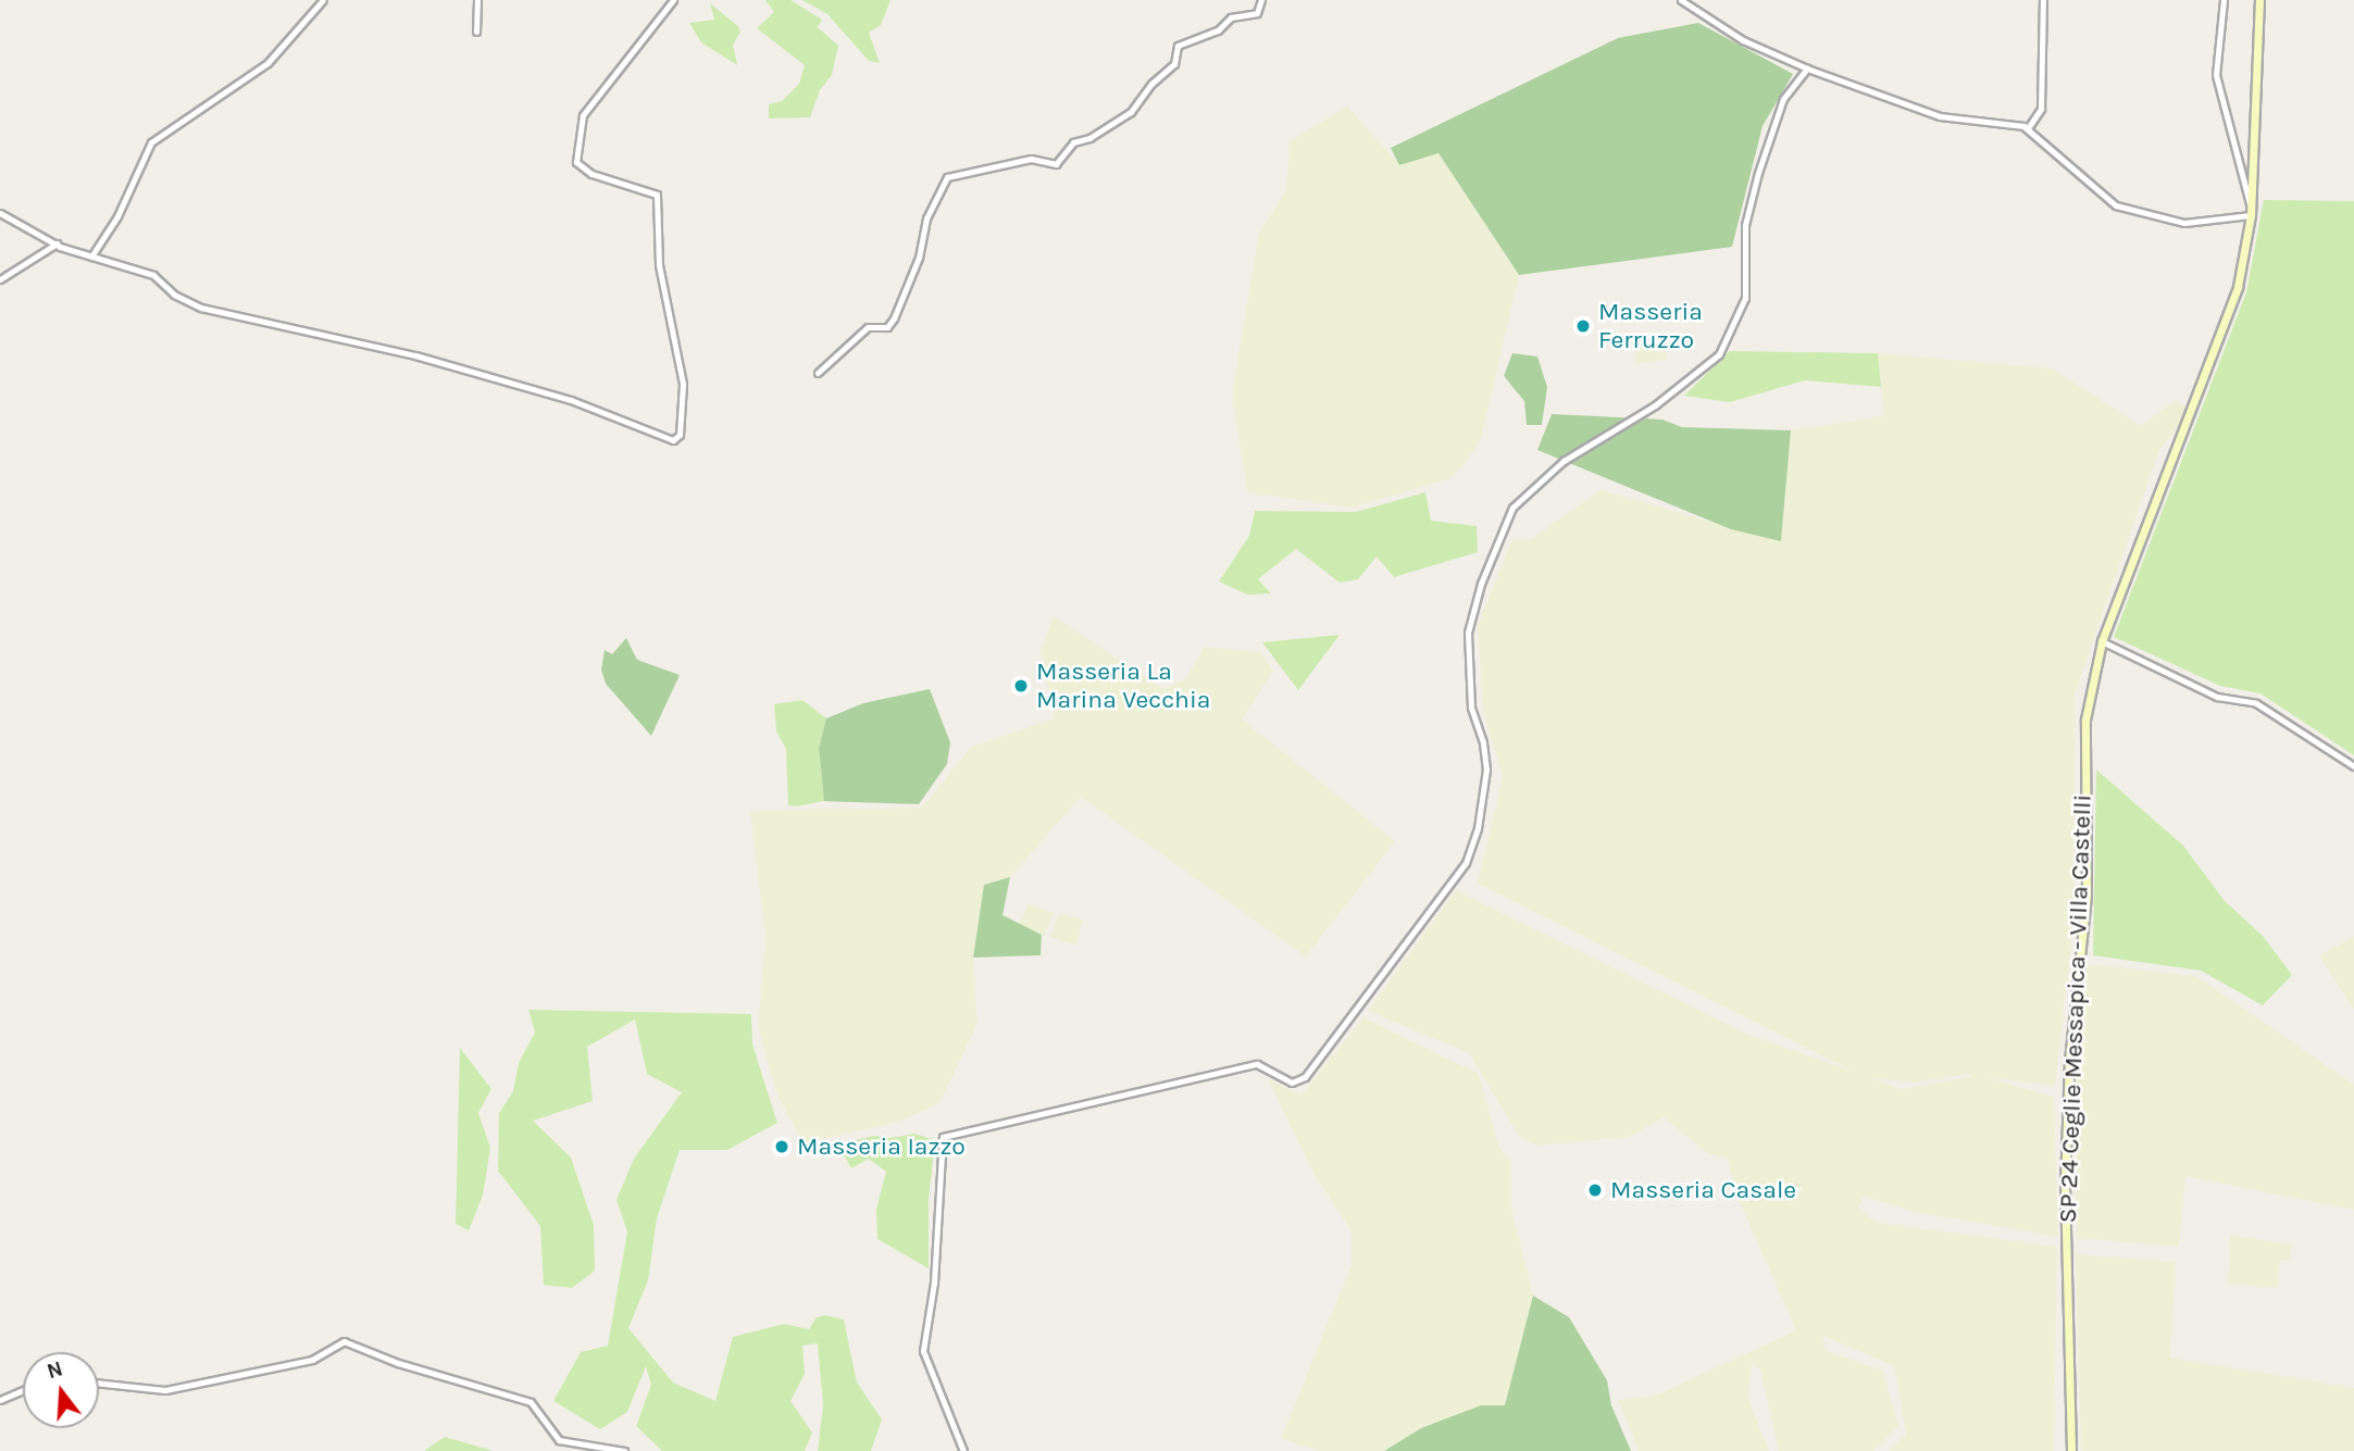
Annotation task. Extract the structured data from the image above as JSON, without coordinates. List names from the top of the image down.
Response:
{
  "streets": {
    "main road": ["SP 24 Ceglie Messapica - Villa Castelli"]
  },
  "places": [
    "Masseria Ferruzzo",
    "Masseria La Marina Vecchia",
    "Masseria Iazzo",
    "Masseria Casale"
  ],
  "north": "top"
}
